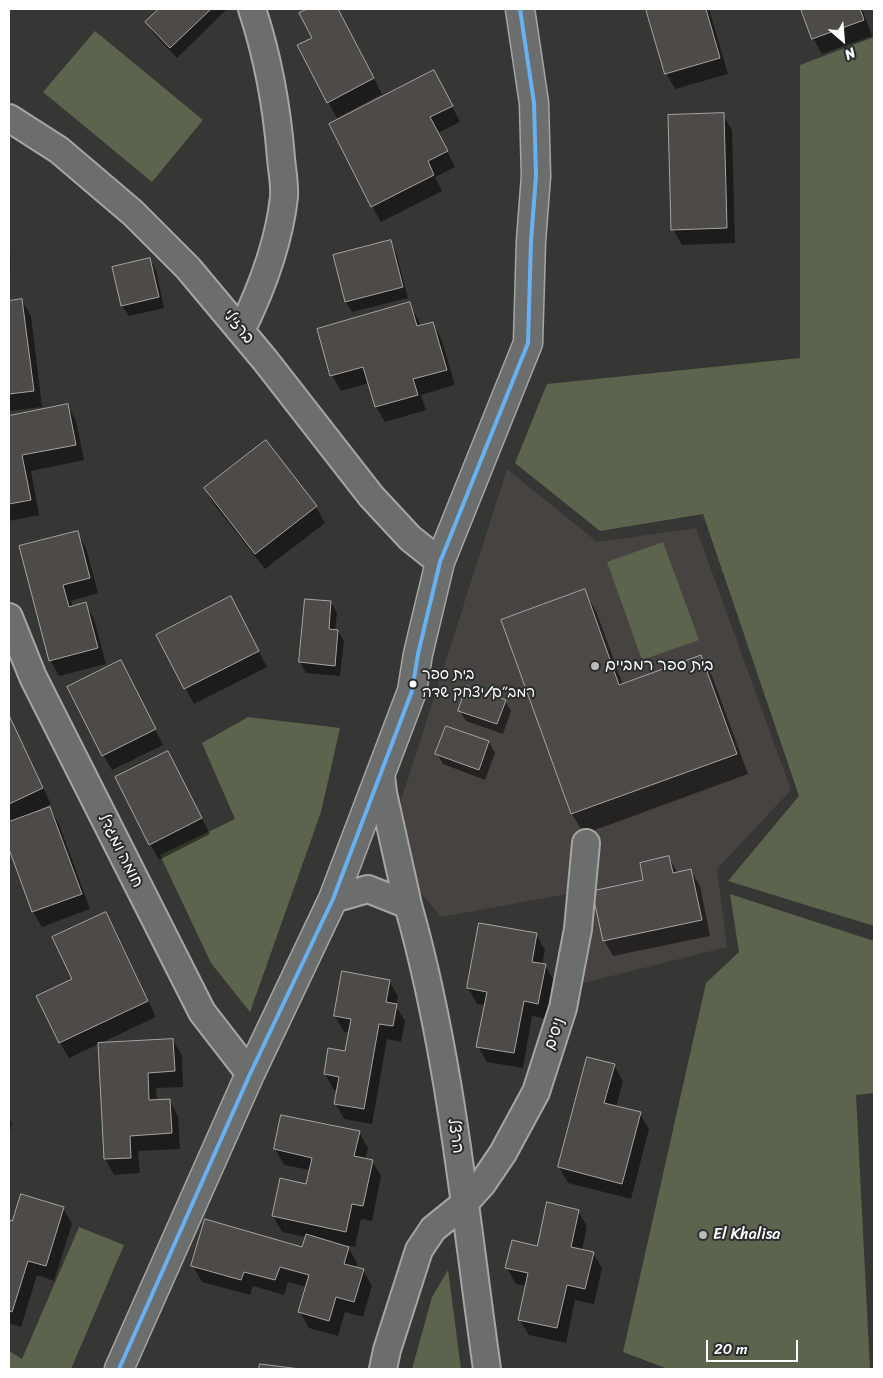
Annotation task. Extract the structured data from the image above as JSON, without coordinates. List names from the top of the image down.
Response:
{
  "streets": {
    "street": [
      "ברזילי",
      "חומה ומגדל",
      "ניסים",
      "הרצל"
    ]
  },
  "crossings": [
    ["ניסים", "הרצל"]
  ],
  "places": ["בית ספר רמביים", "בית ספר רמב״ם/יצחק שדה", "El Khalisa"],
  "scale_bar": "20 m",
  "north": "bottom right"
}
